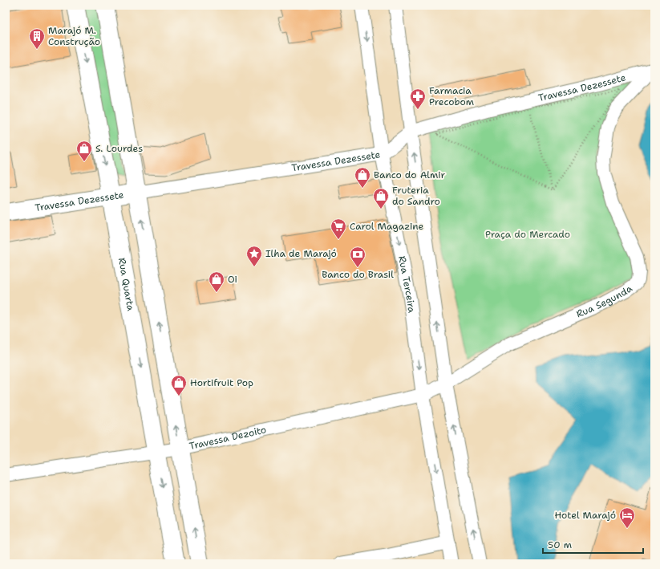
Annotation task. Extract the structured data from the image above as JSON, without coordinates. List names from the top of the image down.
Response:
{
  "streets": {
    "street": [
      "Travessa Dezessete",
      "Rua Quarta",
      "Rua Terceira",
      "Rua Segunda",
      "Travessa Dezoito"
    ]
  },
  "crossings": [
    ["Travessa Dezessete", "Rua Quarta"],
    ["Travessa Dezessete", "Rua Terceira"],
    ["Travessa Dezessete", "Rua Segunda"],
    ["Rua Quarta", "Travessa Dezoito"],
    ["Rua Terceira", "Travessa Dezoito"],
    ["Rua Segunda", "Travessa Dezoito"]
  ],
  "parks": ["Praça do Mercado"],
  "places": {
    "building": ["Marajó M. Construção"],
    "pharmacy": ["Farmacia Precobom"],
    "shop": [
      "S. Lourdes",
      "Banco do Almir",
      "Fruteria do Sandro",
      "Oi",
      "Hortifruit Pop"
    ],
    "supermarket": ["Carol Magazine"],
    "place": ["Ilha de Marajó"],
    "bank": ["Banco do Brasil"],
    "hotel": ["Hotel Marajó"]
  },
  "scale_bar": "50 m"
}
